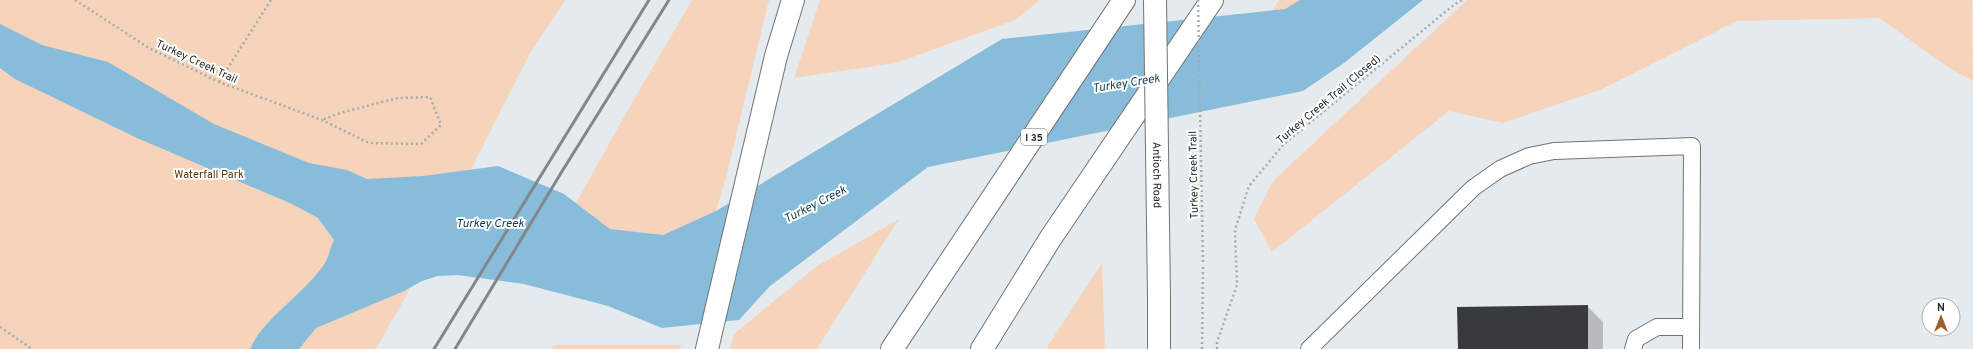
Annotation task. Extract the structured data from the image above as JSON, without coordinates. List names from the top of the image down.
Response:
{
  "streets": {
    "main road": ["I 35", "Antioch Road"],
    "path": ["Turkey Creek Trail", "Turkey Creek Trail (Closed)"]
  },
  "water": ["Turkey Creek"],
  "parks": ["Waterfall Park"],
  "north": "top"
}
